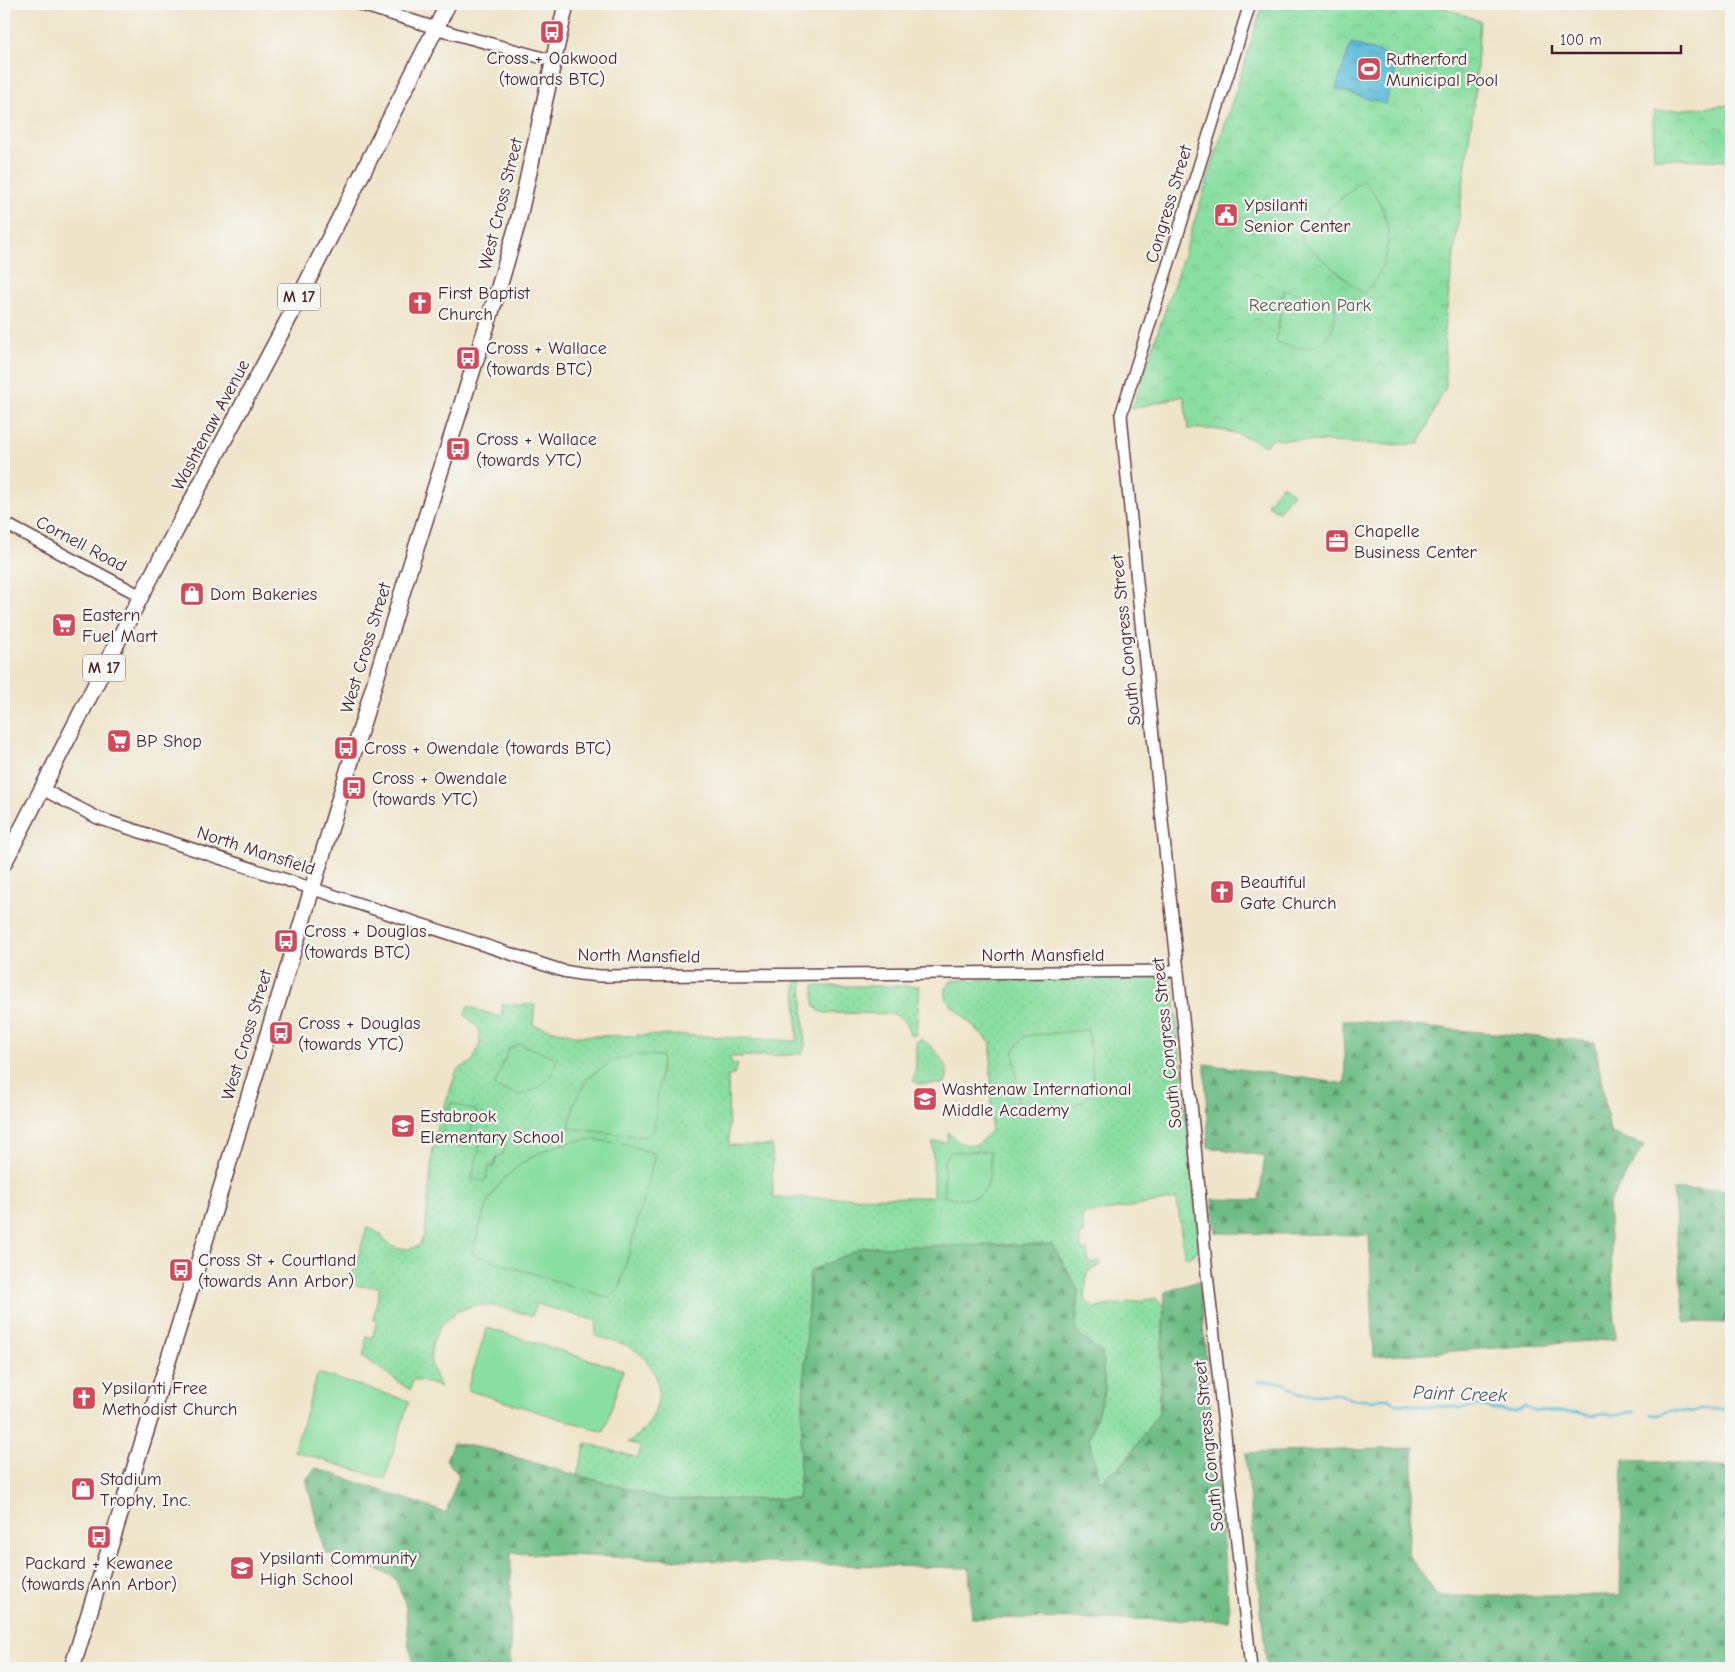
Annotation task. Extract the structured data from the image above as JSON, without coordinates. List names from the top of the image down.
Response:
{
  "streets": {
    "main road": ["West Cross Street", "M 17", "Washtenaw Avenue"],
    "street": [
      "Congress Street",
      "Cornell Road",
      "South Congress Street",
      "North Mansfield"
    ]
  },
  "crossings": [
    ["West Cross Street", "North Mansfield"],
    ["Congress Street", "South Congress Street"],
    ["Washtenaw Avenue", "Cornell Road"],
    ["Washtenaw Avenue", "North Mansfield"],
    ["South Congress Street", "North Mansfield"]
  ],
  "water": ["Paint Creek"],
  "parks": ["Recreation Park"],
  "places": {
    "bus stop": [
      "Cross + Oakwood (towards BTC)",
      "Cross + Wallace (towards BTC)",
      "Cross + Wallace (towards YTC)",
      "Cross + Owendale (towards BTC)",
      "Cross + Owendale (towards YTC)",
      "Cross + Douglas (towards BTC)",
      "Cross + Douglas (towards YTC)",
      "Cross St + Courtland (towards Ann Arbor)",
      "Packard + Kewanee (towards Ann Arbor)"
    ],
    "sports": ["Rutherford Municipal Pool"],
    "public building": ["Ypsilanti Senior Center"],
    "church": ["First Baptist Church", "Beautiful Gate Church", "Ypsilanti Free Methodist Church"],
    "office": ["Chapelle Business Center"],
    "shop": ["Dom Bakeries", "Stadium Trophy, Inc."],
    "supermarket": ["Eastern Fuel Mart", "BP Shop"],
    "school or university": ["Washtenaw International Middle Academy", "Estabrook Elementary School", "Ypsilanti Community High School"]
  },
  "scale_bar": "100 m"
}
